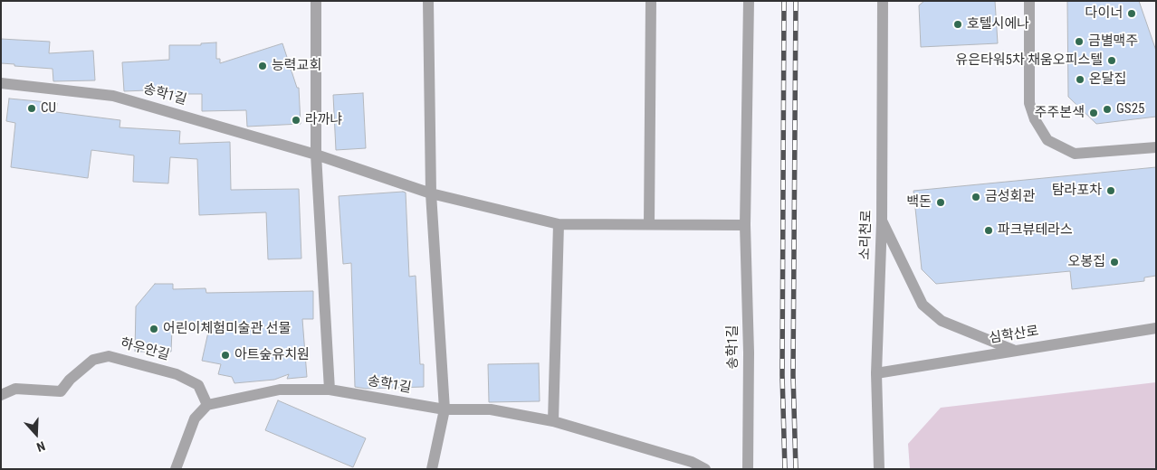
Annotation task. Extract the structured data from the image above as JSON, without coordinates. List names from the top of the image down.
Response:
{
  "streets": {
    "street": [
      "송학1길",
      "소리천로",
      "심학산로",
      "하우안길"
    ]
  },
  "crossings": [
    ["송학1길", "하우안길"],
    ["소리천로", "심학산로"]
  ],
  "places": [
    "다이너",
    "호텔시에나",
    "금별맥주",
    "유은타워5차 채움오피스텔",
    "능력교회",
    "온달집",
    "CU",
    "GS25",
    "주주본색",
    "라까냐",
    "탐라포차",
    "금성회관",
    "백돈",
    "파크뷰테라스",
    "오봉집",
    "어린이체험미술관 선물",
    "아트숲유치원"
  ],
  "north": "bottom"
}
